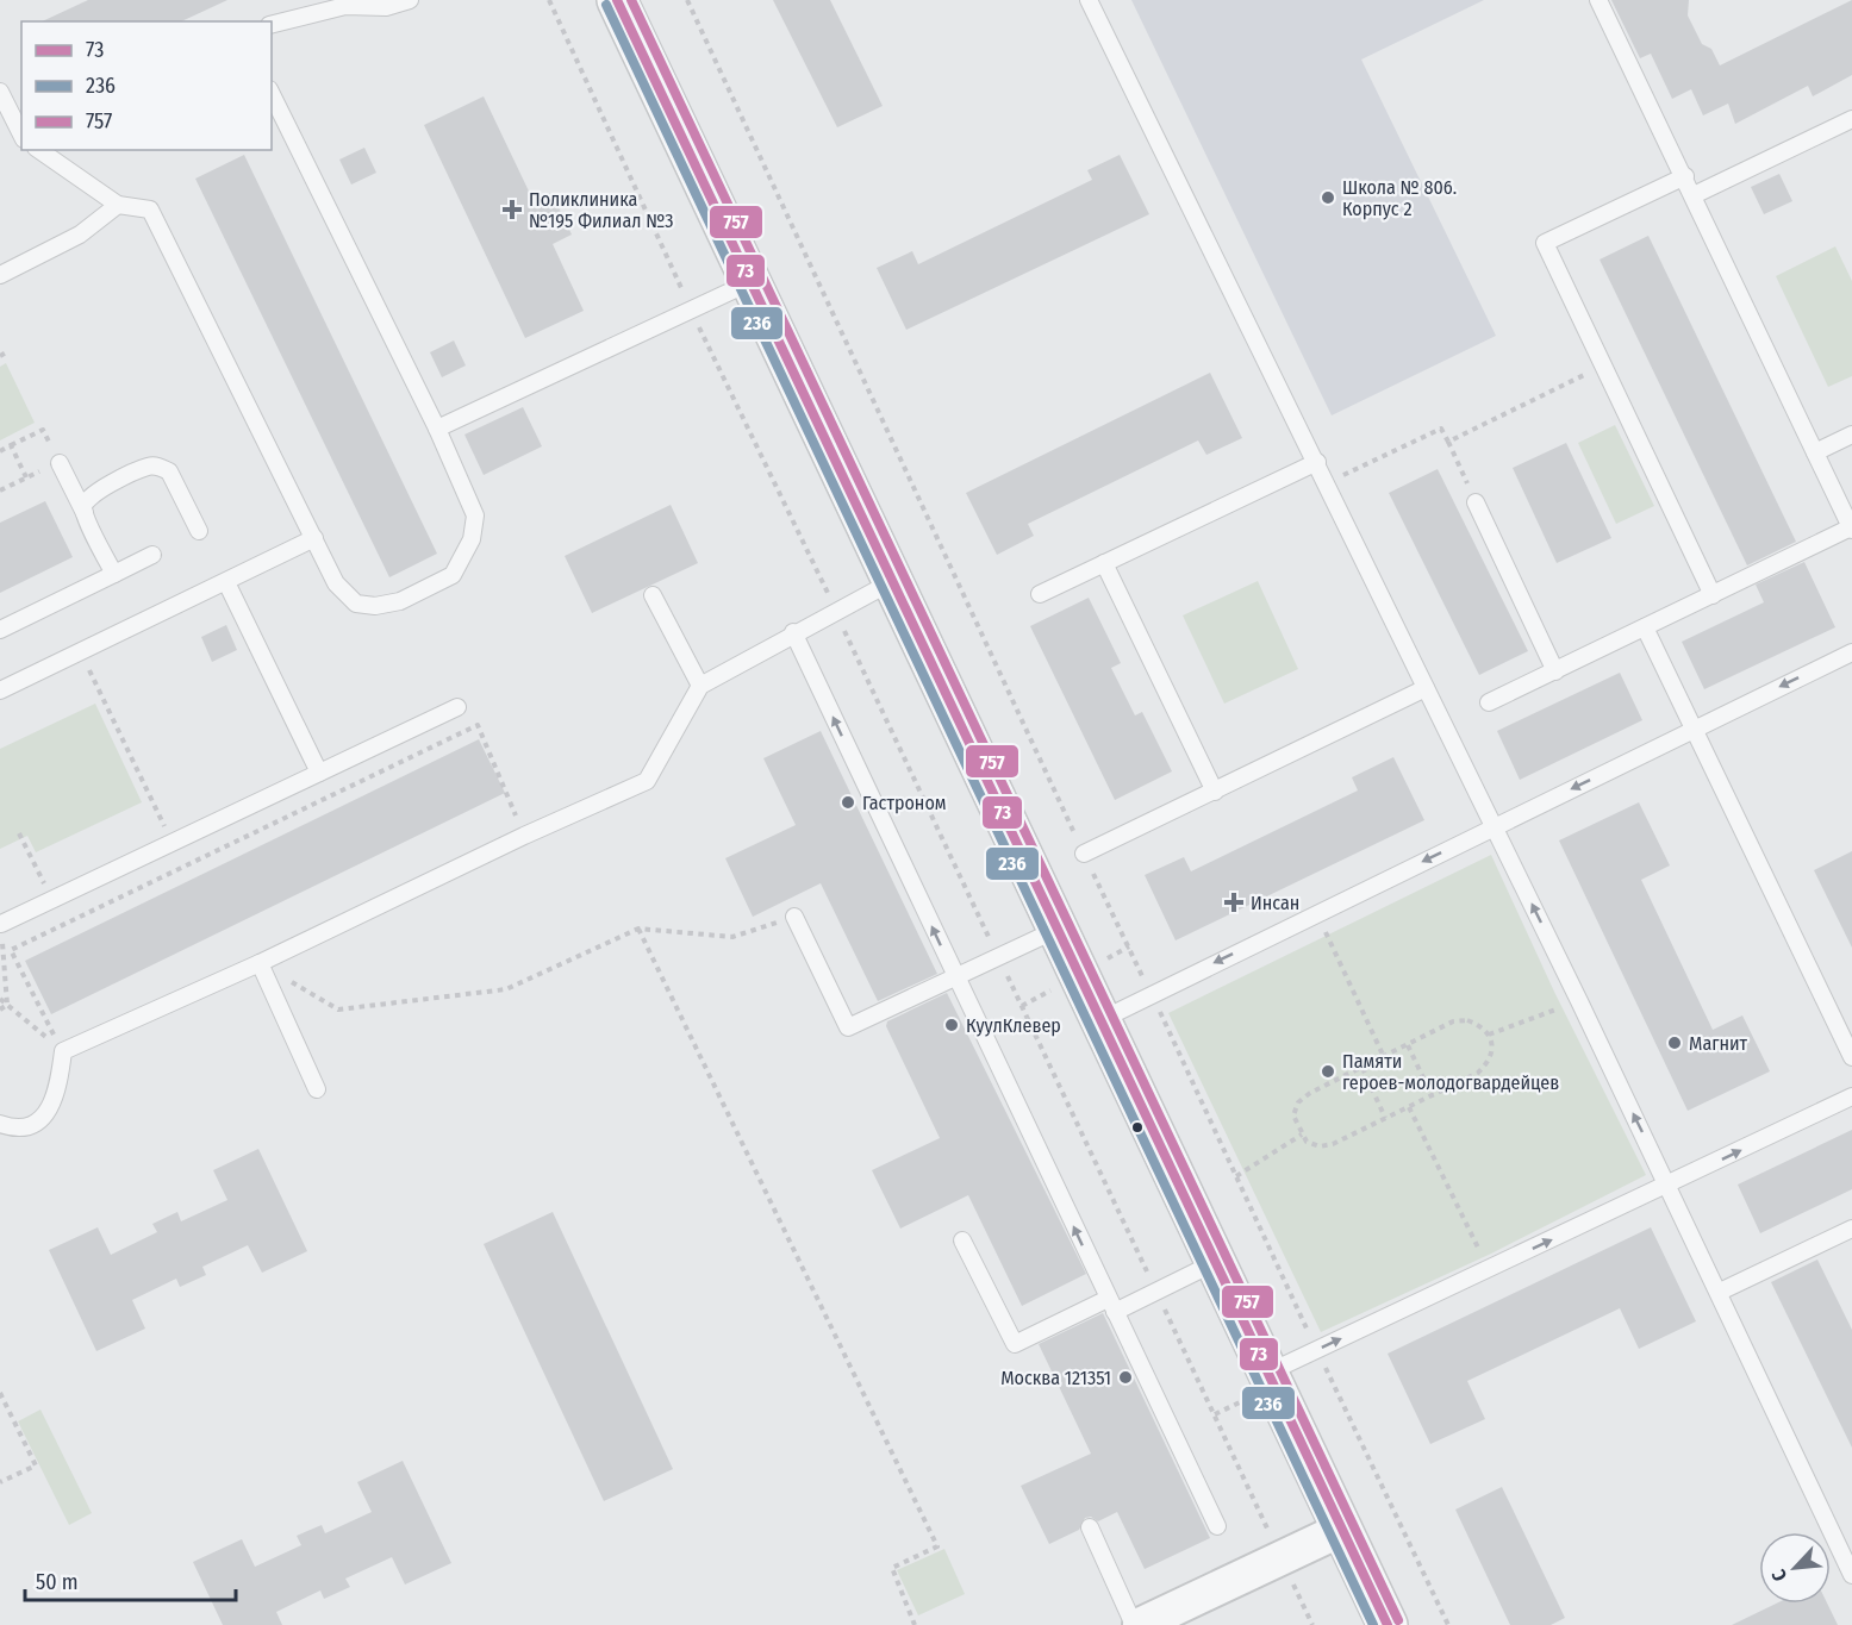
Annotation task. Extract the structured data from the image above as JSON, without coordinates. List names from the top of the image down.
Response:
{
  "places": {
    "other": [
      "Школа № 806. Корпус 2",
      "Гастроном",
      "КуулКлевер",
      "Магнит",
      "Памяти героев-молодогвардейцев",
      "Москва 121351"
    ],
    "health": ["Поликлиника №195 Филиал №3", "Инсан"]
  },
  "lines": ["transit line 73", "transit line 757", "transit line 236"],
  "legend": ["73", "236", "757"],
  "scale_bar": "50 m",
  "north": "bottom left"
}
